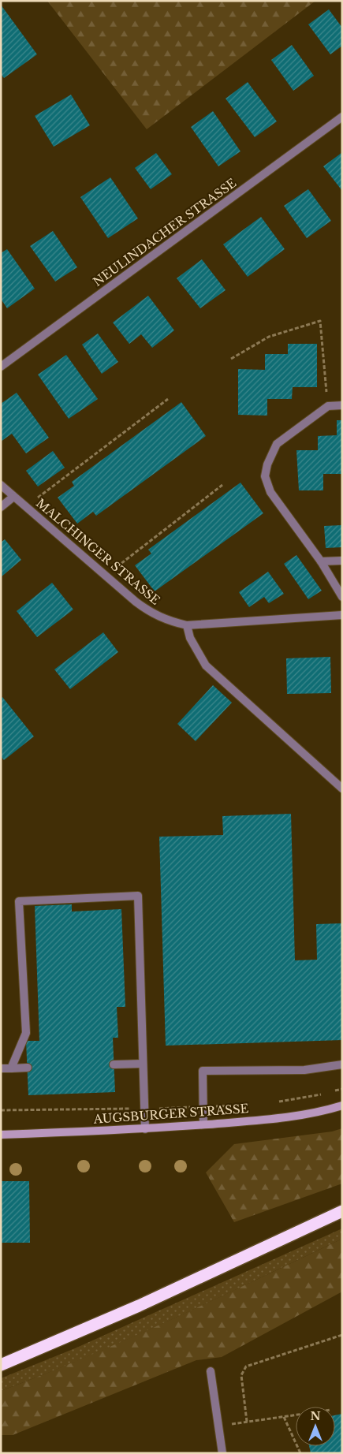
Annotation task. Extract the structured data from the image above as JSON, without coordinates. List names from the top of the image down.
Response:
{
  "streets": {
    "street": ["NEULINDACHER STRASSE", "MALCHINGER STRASSE", "AUGSBURGER STRASSE"]
  },
  "north": "top"
}
